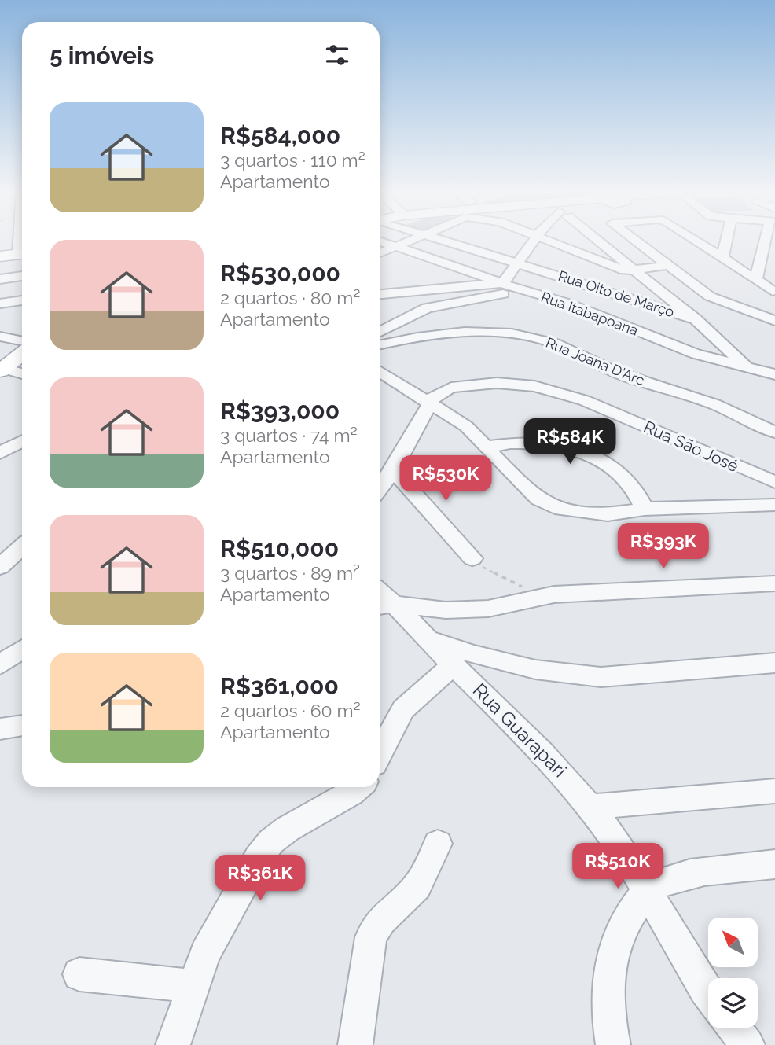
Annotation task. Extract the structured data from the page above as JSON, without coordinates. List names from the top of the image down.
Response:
{
  "streets": {
    "street": [
      "Rua Oito de Março",
      "Rua Itabapoana",
      "Rua Joana D'Arc",
      "Rua São José",
      "Rua Guarapari"
    ]
  },
  "north": "top left",
  "page": {
    "heading": "5 imóveis",
    "list": [
      {
        "name": "R$584,000",
        "note": "3 quartos · 110 m² · Apartamento"
      },
      {
        "name": "R$530,000",
        "note": "2 quartos · 80 m² · Apartamento"
      },
      {
        "name": "R$393,000",
        "note": "3 quartos · 74 m² · Apartamento"
      },
      {
        "name": "R$510,000",
        "note": "3 quartos · 89 m² · Apartamento"
      },
      {
        "name": "R$361,000",
        "note": "2 quartos · 60 m² · Apartamento"
      }
    ],
    "price": [
      "R$584K",
      "R$530K",
      "R$393K",
      "R$510K",
      "R$361K"
    ]
  }
}
